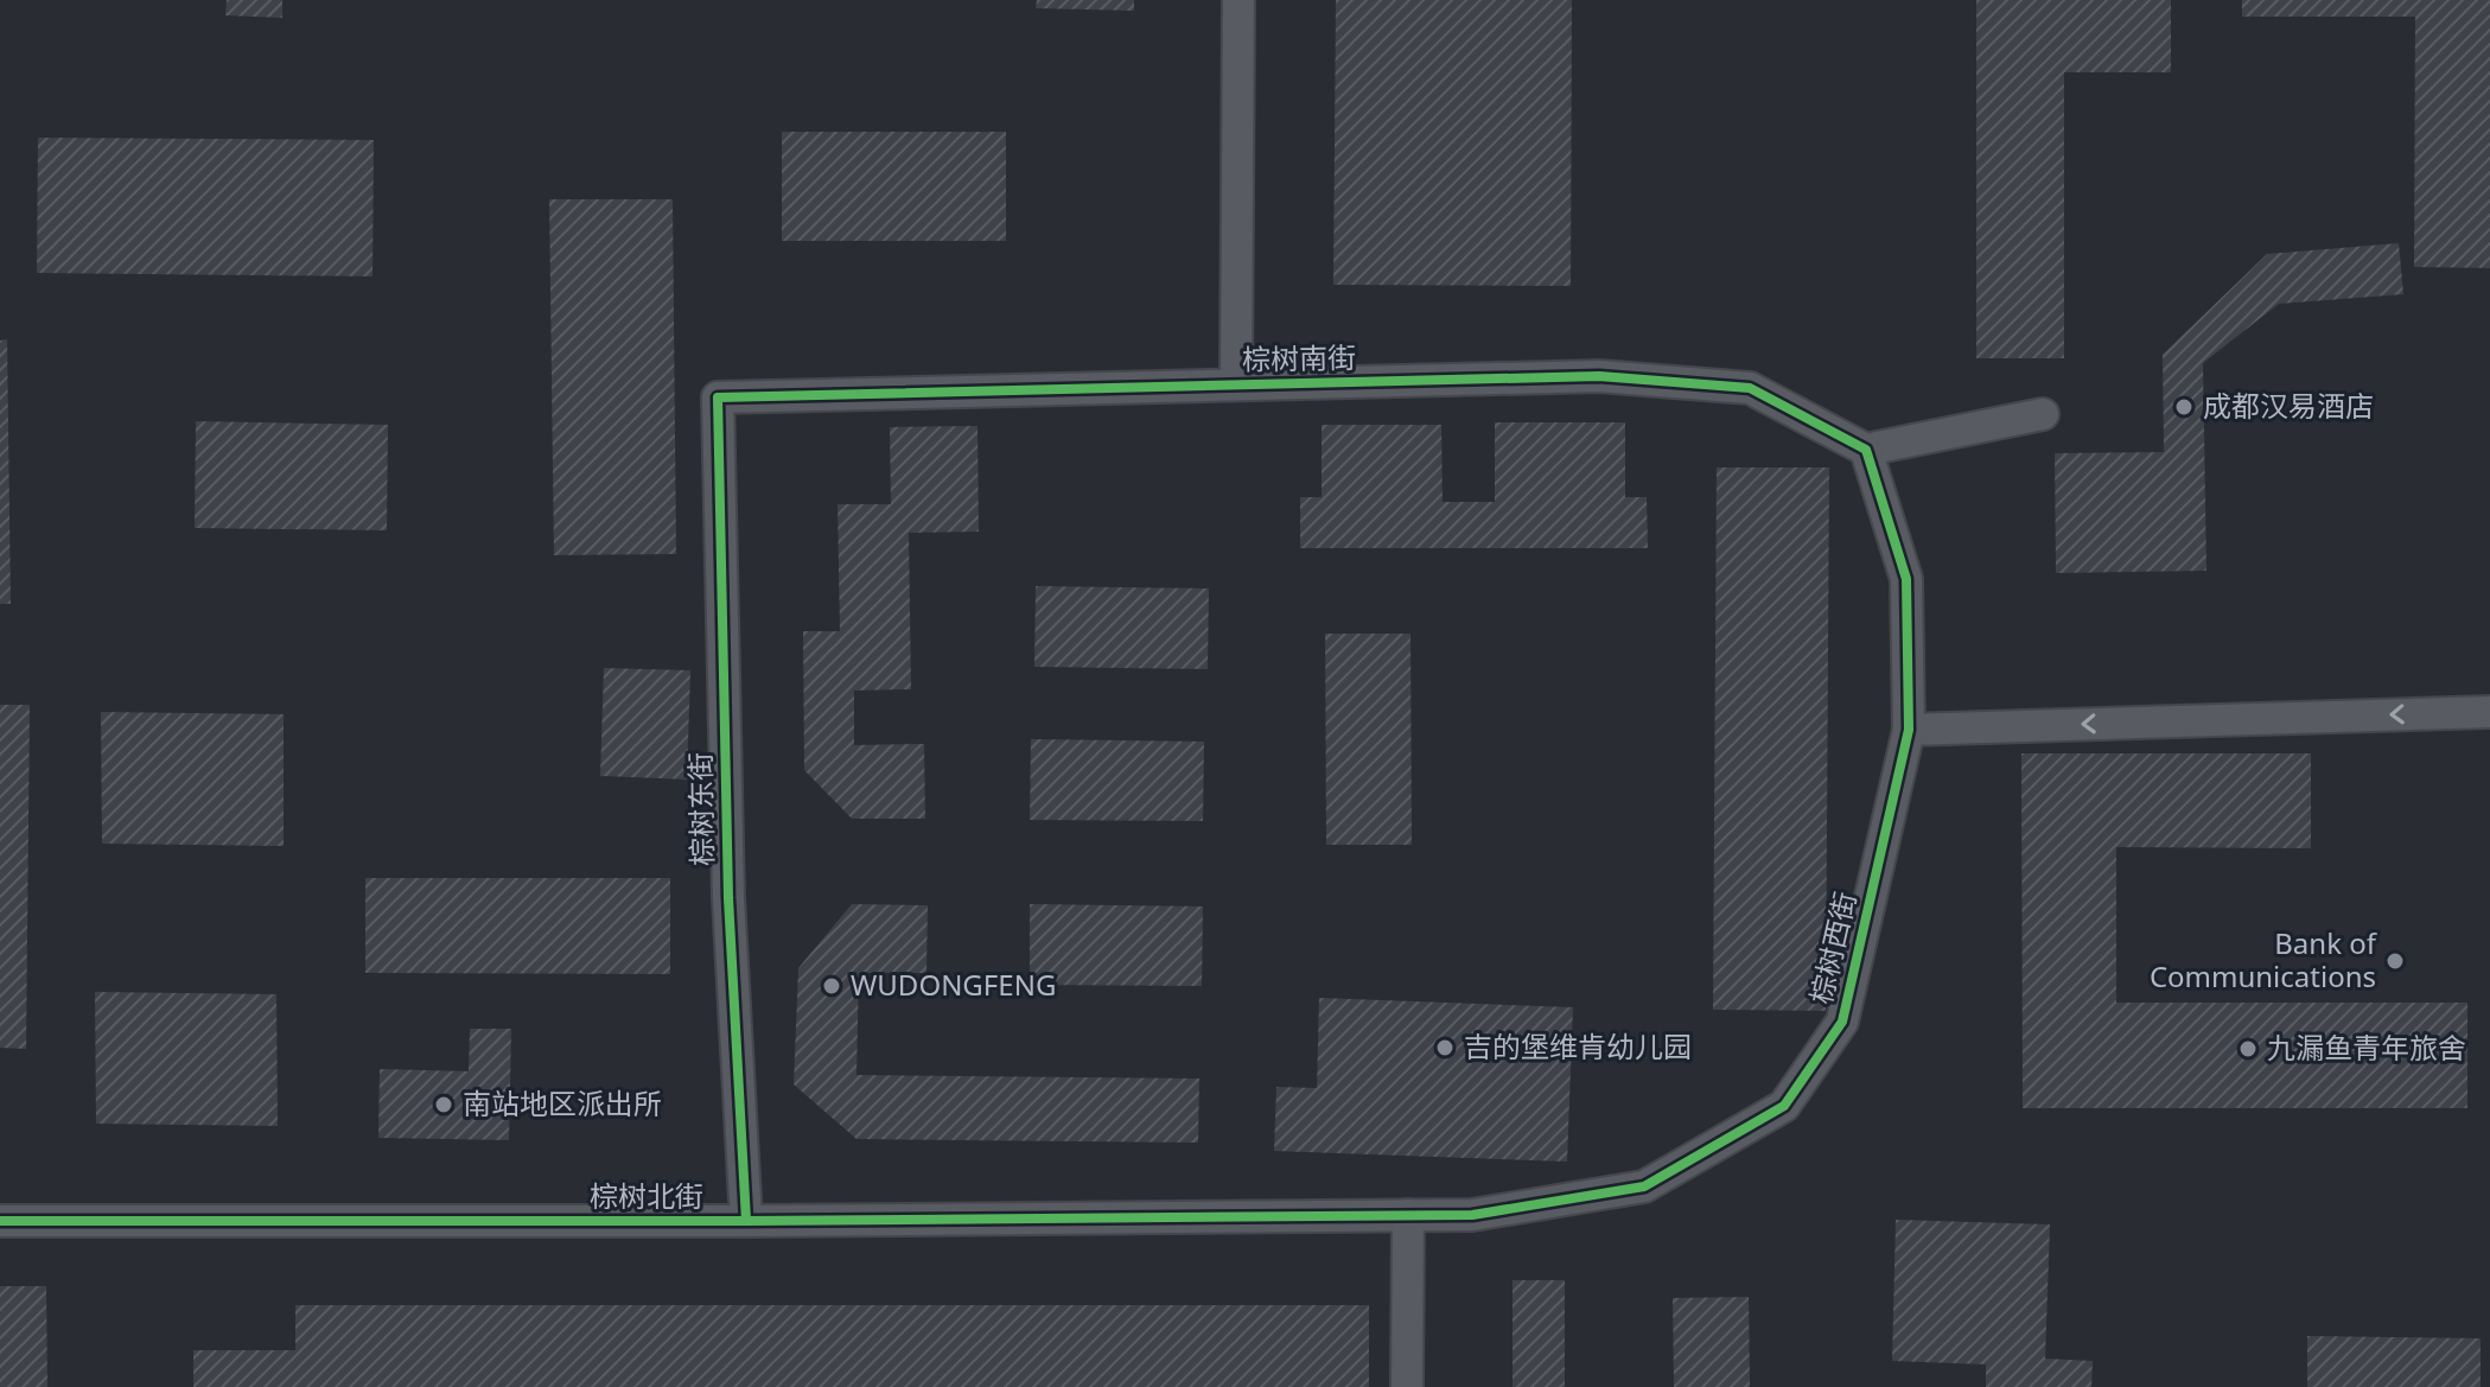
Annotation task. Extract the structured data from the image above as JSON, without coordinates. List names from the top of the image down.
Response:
{
  "streets": {
    "street": [
      "棕树南街",
      "棕树东街",
      "棕树西街",
      "棕树北街"
    ]
  },
  "crossings": [
    ["棕树南街", "棕树东街"],
    ["棕树南街", "棕树西街"],
    ["棕树东街", "棕树北街"],
    ["棕树西街", "棕树北街"]
  ],
  "places": [
    "成都汉易酒店",
    "Bank of Communications",
    "WUDONGFENG",
    "吉的堡维肯幼儿园",
    "九漏鱼青年旅舍",
    "南站地区派出所"
  ]
}
